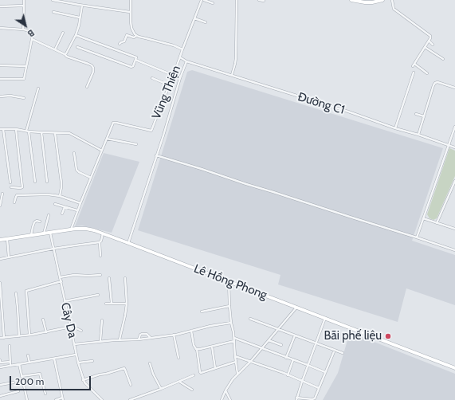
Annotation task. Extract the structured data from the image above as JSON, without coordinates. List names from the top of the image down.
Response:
{
  "streets": {
    "main road": ["Lê Hồng Phong"],
    "street": ["Vũng Thiện", "Đường C1", "Cây Da"]
  },
  "crossings": [
    ["Vũng Thiện", "Đường C1"],
    ["Vũng Thiện", "Lê Hồng Phong"],
    ["Lê Hồng Phong", "Cây Da"]
  ],
  "places": ["Bãi phế liệu"],
  "scale_bar": "200 m",
  "north": "bottom right"
}
